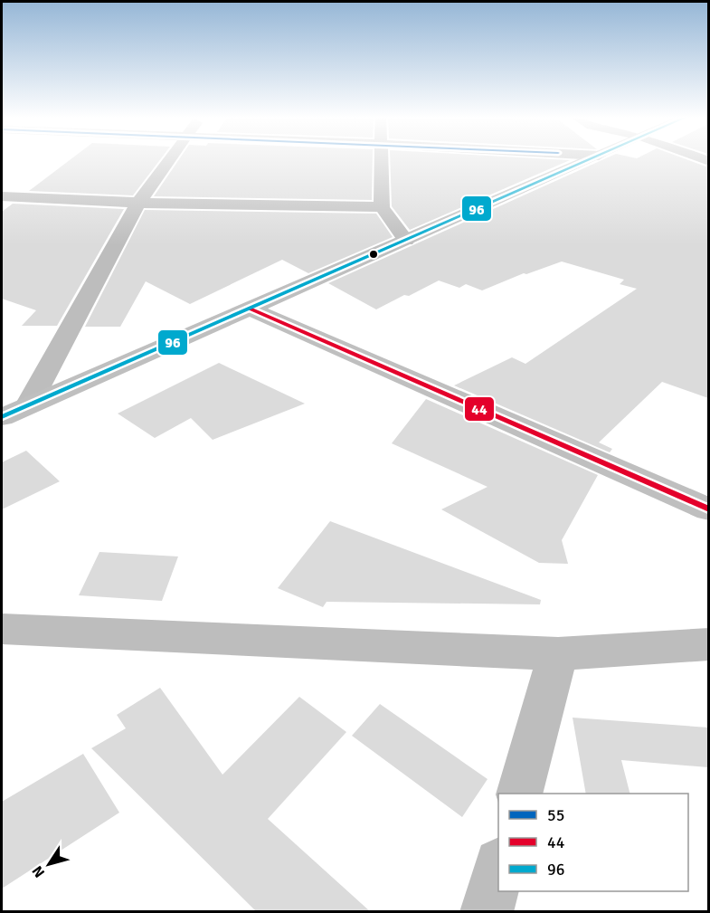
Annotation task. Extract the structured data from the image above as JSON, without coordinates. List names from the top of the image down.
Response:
{
  "lines": ["transit line 96", "transit line 44"],
  "legend": ["55", "44", "96"],
  "north": "bottom left"
}
